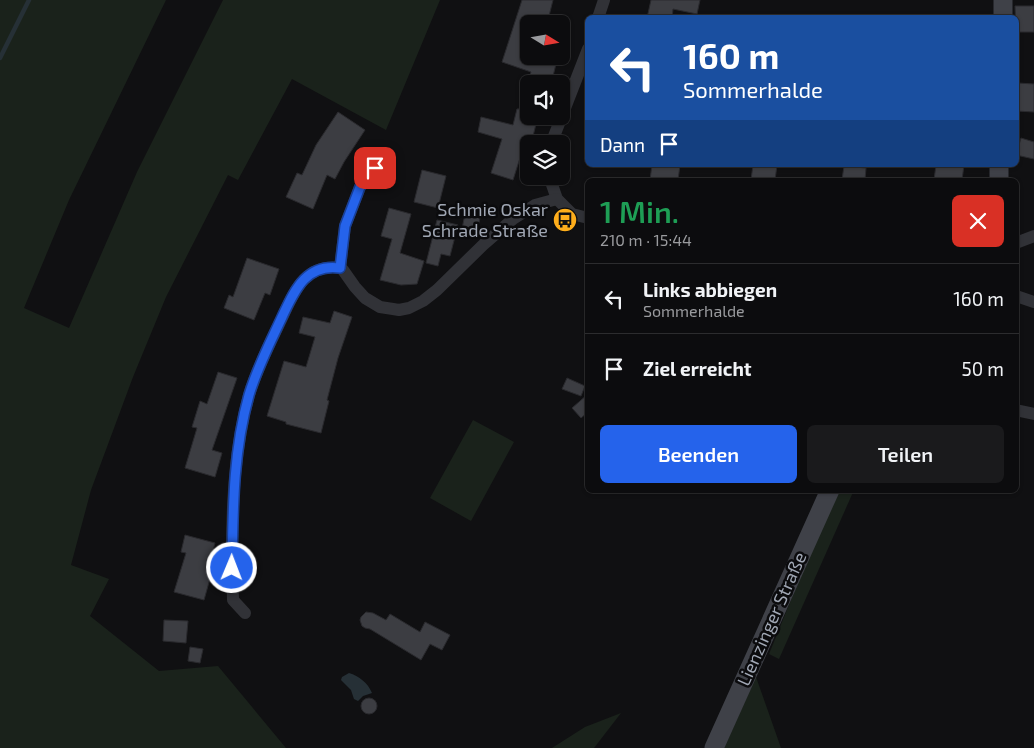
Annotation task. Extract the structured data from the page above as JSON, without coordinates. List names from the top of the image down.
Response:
{
  "streets": {
    "street": ["Lienzinger Straße"]
  },
  "places": {
    "bus stop": ["Schmie Oskar Schrade Straße"]
  },
  "north": "right",
  "page": {
    "turn": ["160 m", "Sommerhalde"],
    "then": "Dann",
    "heading": ["1 Min.", "210 m · 15:44"],
    "list": [
      {
        "name": "Links abbiegen",
        "note": "Sommerhalde",
        "value": "160 m"
      },
      {
        "name": "Ziel erreicht",
        "value": "50 m"
      }
    ],
    "buttons": ["Beenden", "Teilen"]
  }
}
